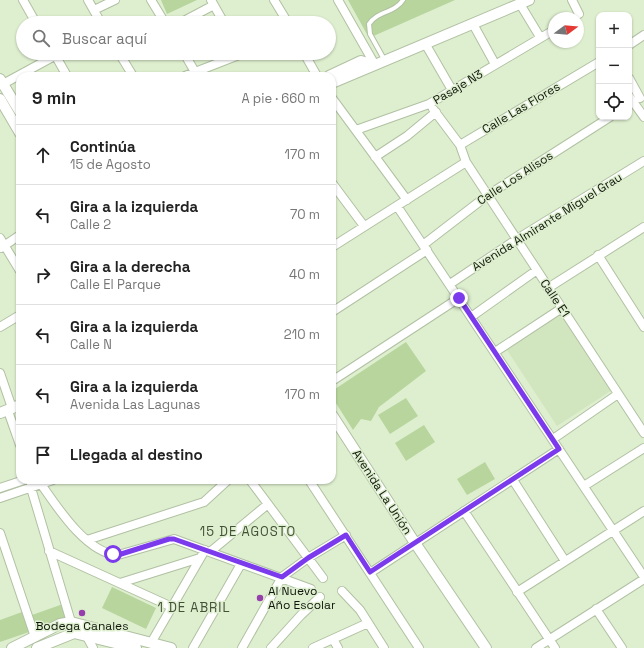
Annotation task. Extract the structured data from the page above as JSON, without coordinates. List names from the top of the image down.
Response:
{
  "streets": {
    "street": [
      "Pasaje N3",
      "Calle Las Flores",
      "Calle Los Alisos",
      "Avenida Almirante Miguel Grau",
      "Calle E1",
      "Avenida La Unión"
    ]
  },
  "crossings": [
    ["Calle Los Alisos", "Calle E1"],
    ["Avenida Almirante Miguel Grau", "Calle E1"]
  ],
  "districts": ["15 DE AGOSTO", "1 DE ABRIL"],
  "places": ["Al Nuevo Año Escolar", "Bodega Canales"],
  "north": "right",
  "page": {
    "map_buttons": ["+", "−"],
    "search": "Buscar aquí",
    "heading": ["9 min", "A pie · 660 m"],
    "list": [
      ["Continúa", "15 de Agosto", "170 m"],
      ["Gira a la izquierda", "Calle 2", "70 m"],
      ["Gira a la derecha", "Calle El Parque", "40 m"],
      ["Gira a la izquierda", "Calle N", "210 m"],
      ["Gira a la izquierda", "Avenida Las Lagunas", "170 m"],
      "Llegada al destino"
    ]
  }
}
